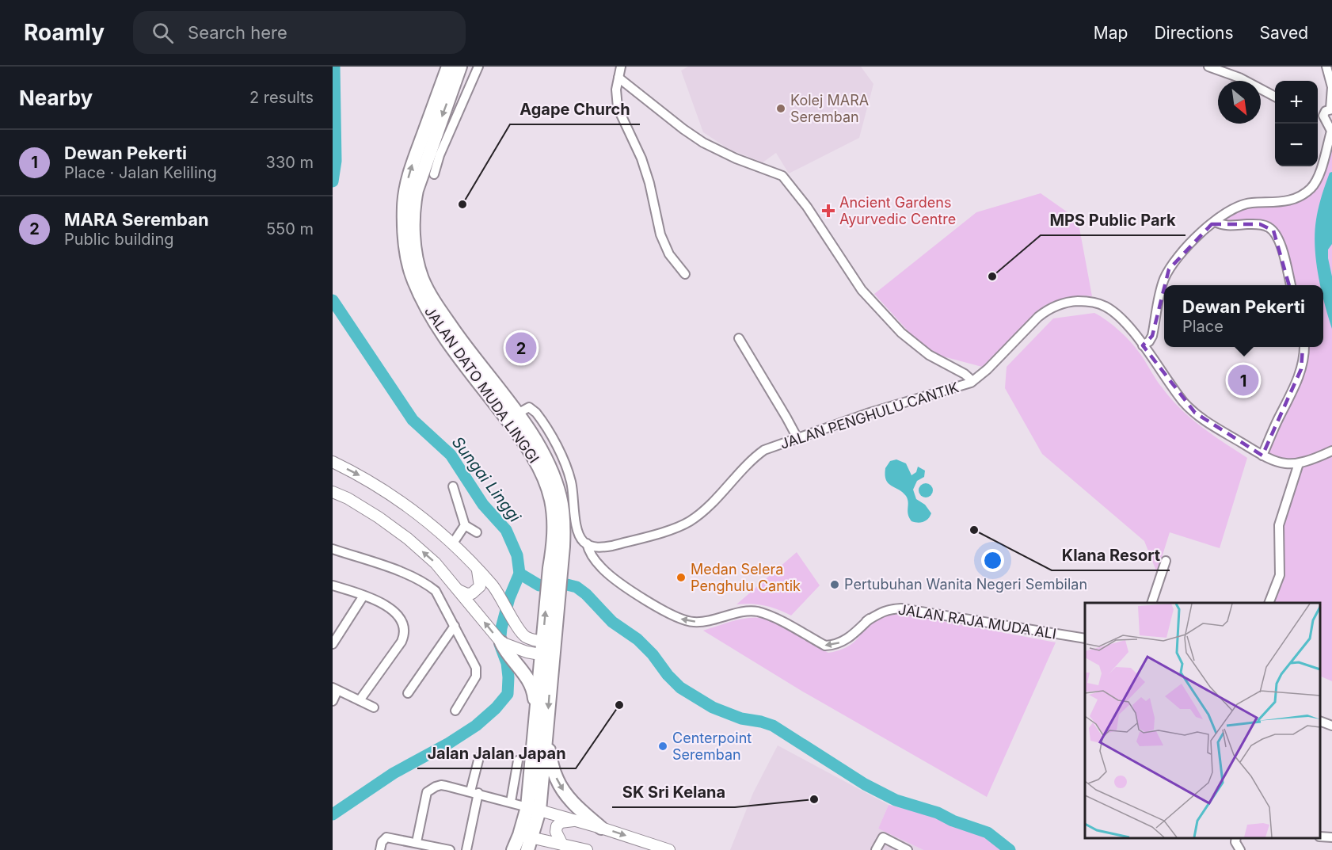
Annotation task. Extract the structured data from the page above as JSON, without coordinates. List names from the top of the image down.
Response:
{
  "streets": {
    "highway": ["JALAN DATO MUDA LINGGI"],
    "street": ["JALAN PENGHULU CANTIK", "JALAN RAJA MUDA ALI"]
  },
  "crossings": [
    ["JALAN PENGHULU CANTIK", "JALAN RAJA MUDA ALI"]
  ],
  "one_way": ["JALAN RAJA MUDA ALI"],
  "water": ["Sungai Linggi"],
  "places": {
    "other": [
      "Kolej MARA Seremban",
      "Agape Church",
      "MPS Public Park",
      "Klana Resort",
      "Medan Selera Penghulu Cantik",
      "Pertubuhan Wanita Negeri Sembilan",
      "Jalan Jalan Japan",
      "Centerpoint Seremban",
      "SK Sri Kelana"
    ],
    "health": ["Ancient Gardens Ayurvedic Centre"]
  },
  "north": "bottom right",
  "page": {
    "header": "Roamly",
    "search": "Search here",
    "nav": ["Map", "Directions", "Saved"],
    "heading": ["Nearby", "2 results"],
    "map_buttons": ["+", "−"],
    "list": [
      {
        "mark": "1",
        "name": "Dewan Pekerti",
        "note": "Place · Jalan Keliling",
        "value": "330 m"
      },
      {
        "mark": "2",
        "name": "MARA Seremban",
        "note": "Public building",
        "value": "550 m"
      }
    ],
    "popup": ["Dewan Pekerti", "Place"],
    "pins": ["2", "1"]
  }
}
